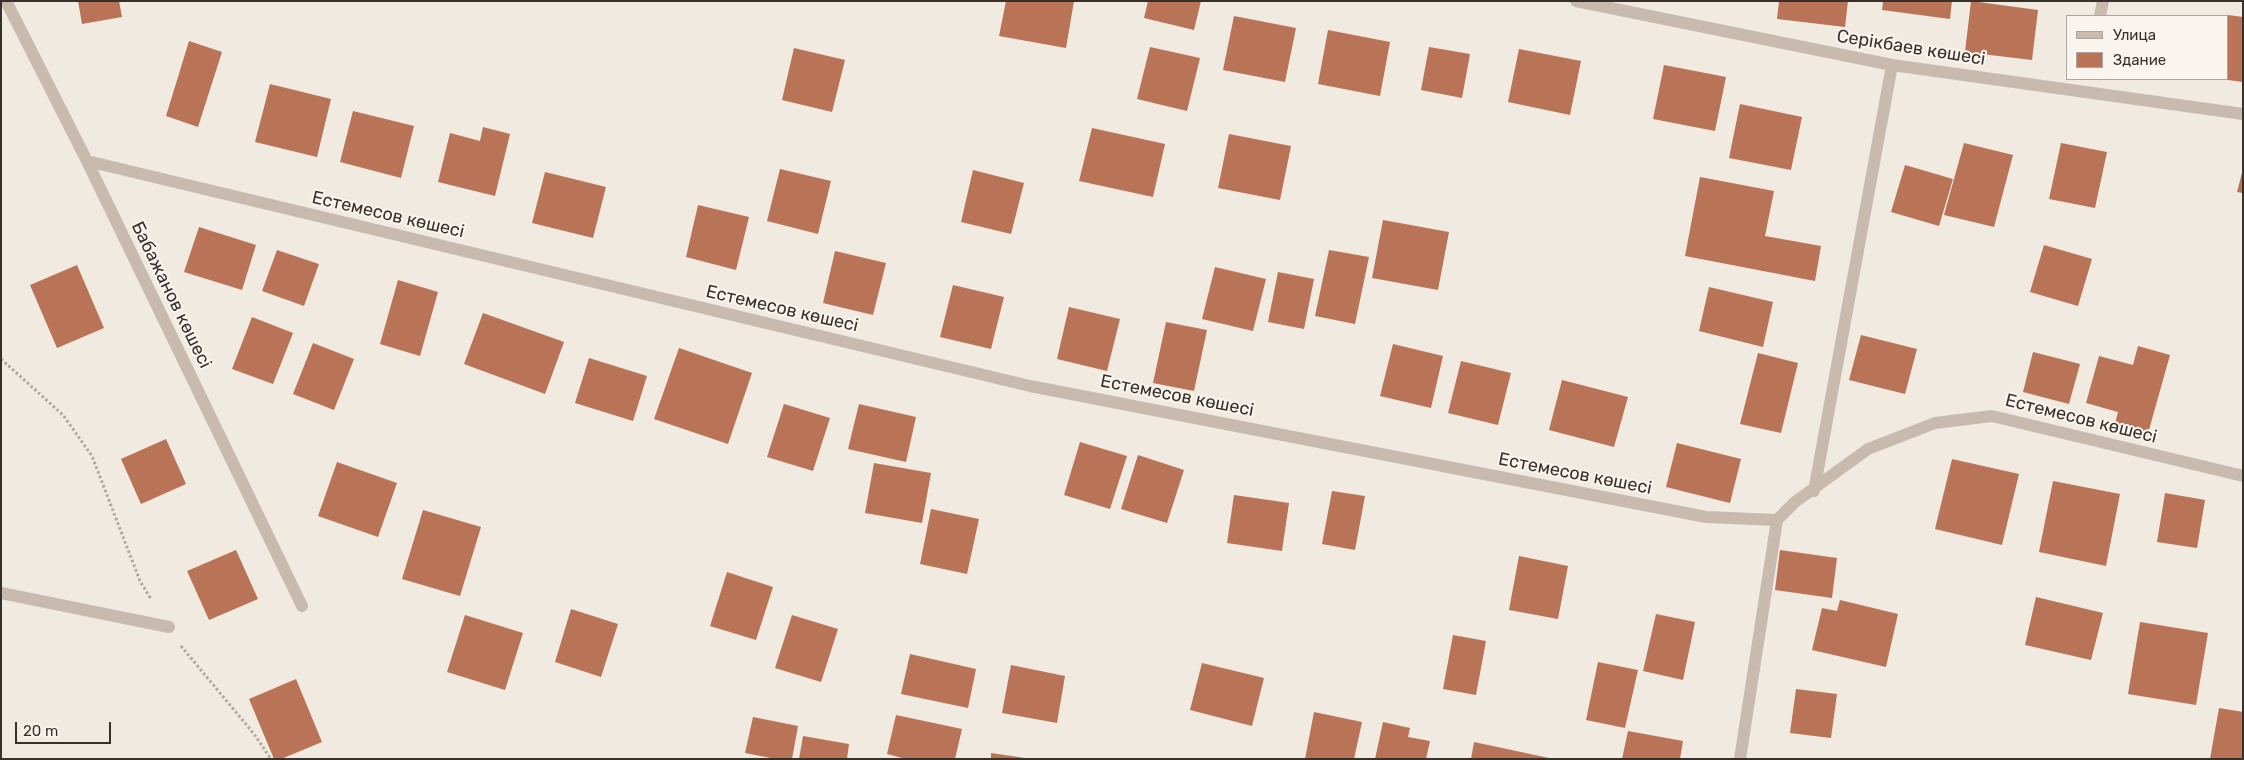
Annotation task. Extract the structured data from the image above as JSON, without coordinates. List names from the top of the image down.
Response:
{
  "streets": {
    "street": ["Серікбаев көшесі", "Естемесов көшесі", "Бабажанов көшесі"]
  },
  "crossings": [
    ["Естемесов көшесі", "Бабажанов көшесі"]
  ],
  "legend": ["Улица", "Здание"],
  "scale_bar": "20 m"
}
